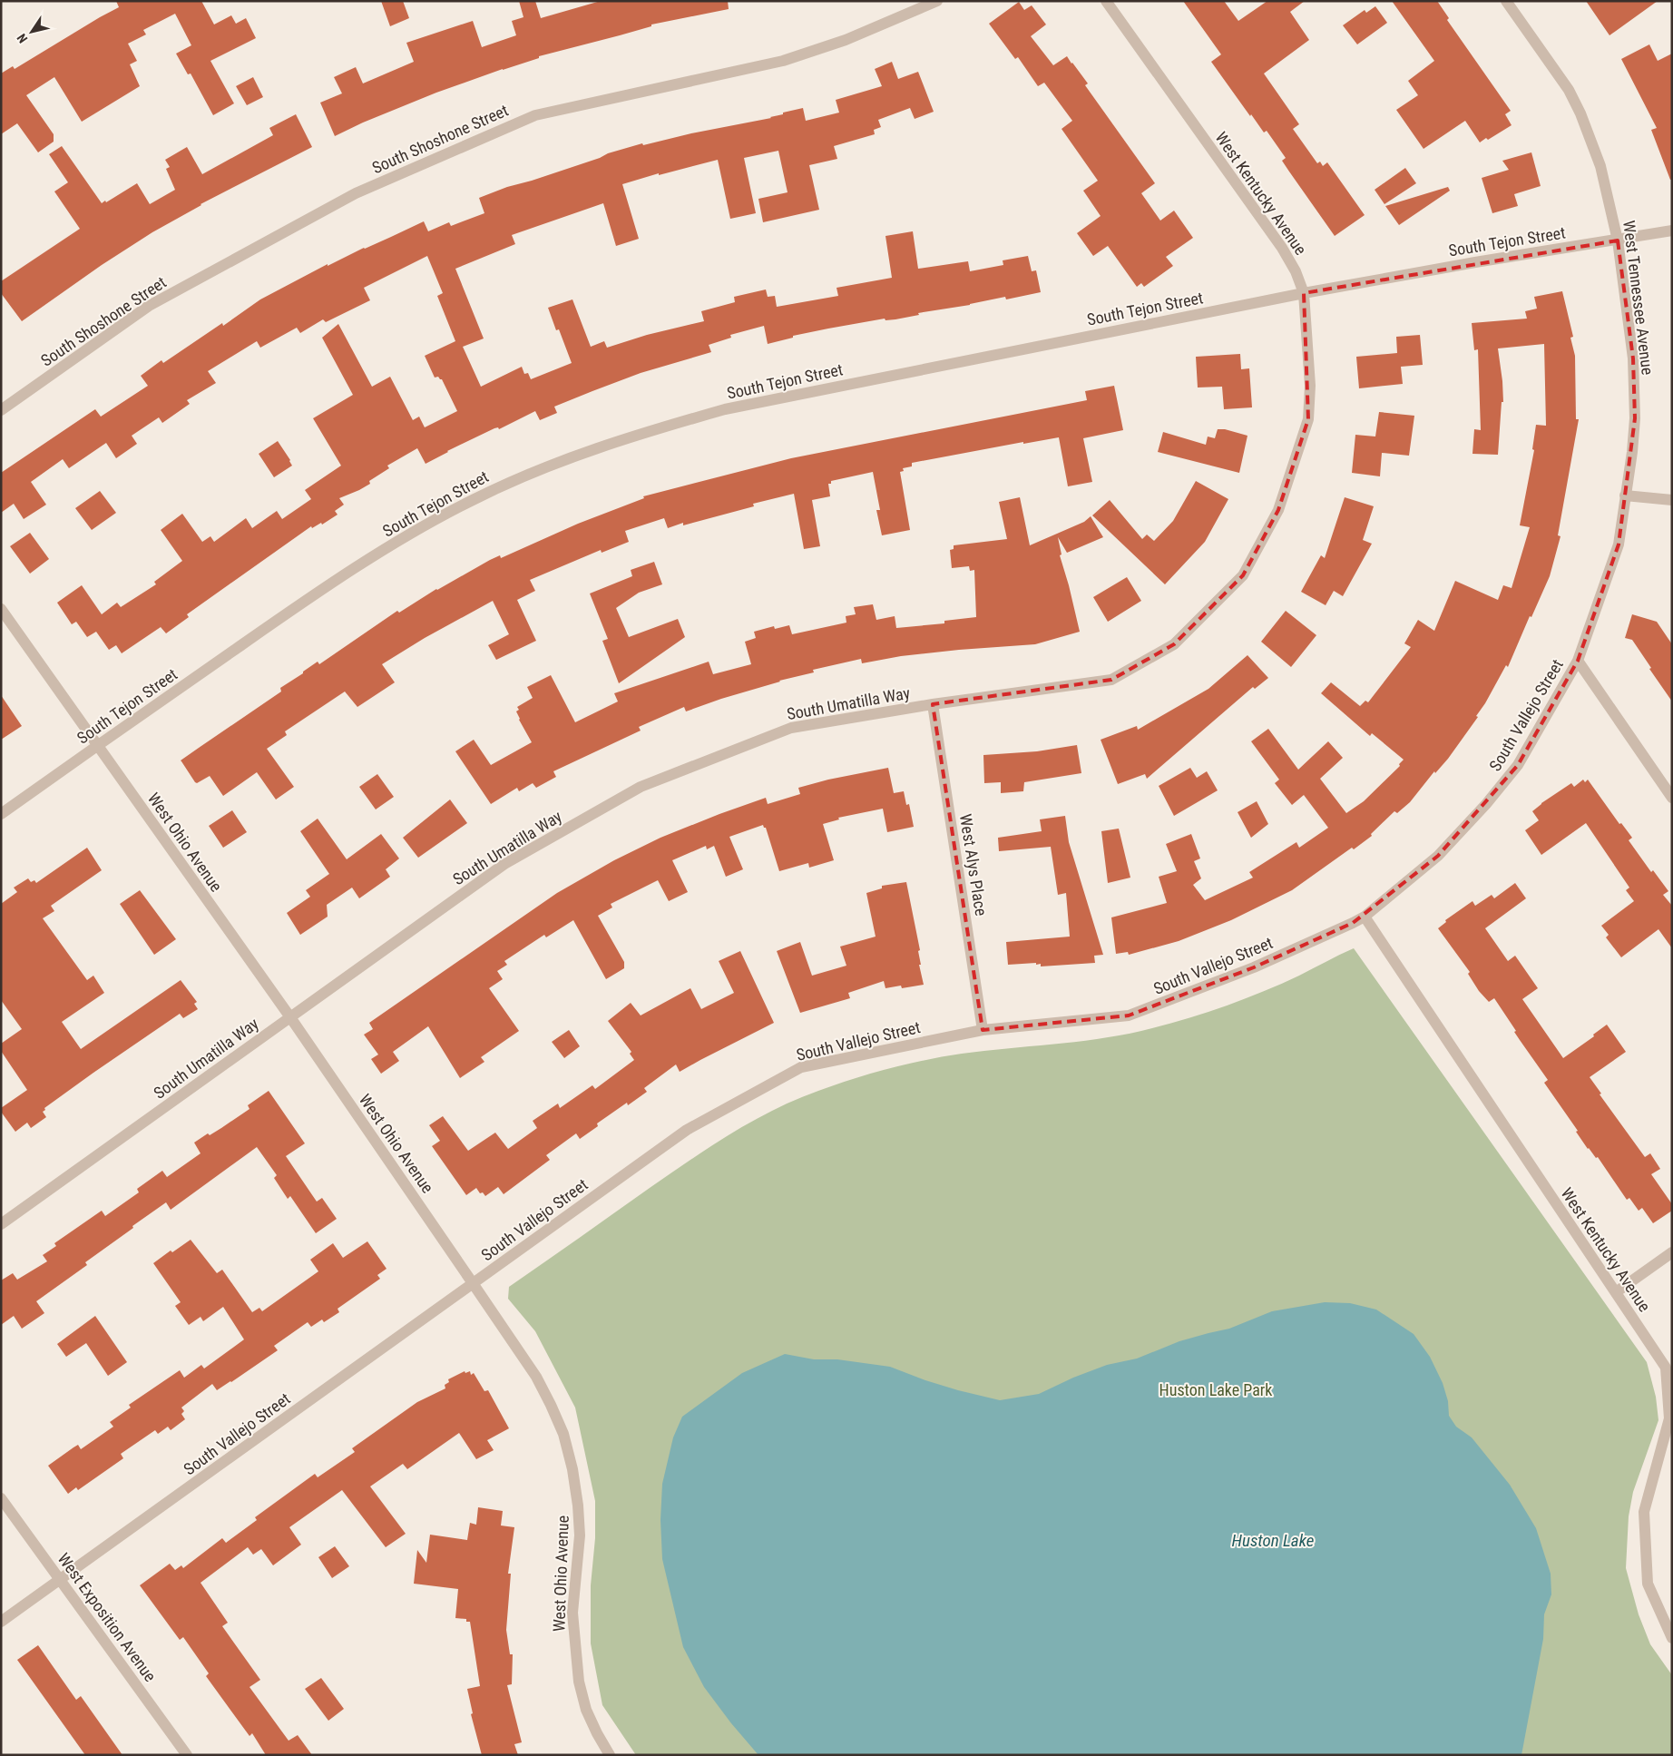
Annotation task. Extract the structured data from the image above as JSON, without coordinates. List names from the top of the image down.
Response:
{
  "streets": {
    "street": [
      "South Shoshone Street",
      "West Kentucky Avenue",
      "South Tejon Street",
      "West Tennessee Avenue",
      "South Umatilla Way",
      "South Vallejo Street",
      "West Ohio Avenue",
      "West Alys Place",
      "West Exposition Avenue"
    ]
  },
  "crossings": [
    ["West Kentucky Avenue", "South Tejon Street"],
    ["West Kentucky Avenue", "South Umatilla Way"],
    ["West Kentucky Avenue", "South Vallejo Street"],
    ["South Tejon Street", "West Tennessee Avenue"],
    ["South Tejon Street", "West Ohio Avenue"],
    ["West Tennessee Avenue", "South Vallejo Street"],
    ["South Umatilla Way", "West Ohio Avenue"],
    ["South Umatilla Way", "West Alys Place"],
    ["South Vallejo Street", "West Ohio Avenue"],
    ["South Vallejo Street", "West Alys Place"],
    ["South Vallejo Street", "West Exposition Avenue"]
  ],
  "water": ["Huston Lake"],
  "parks": ["Huston Lake Park"],
  "north": "bottom left"
}
